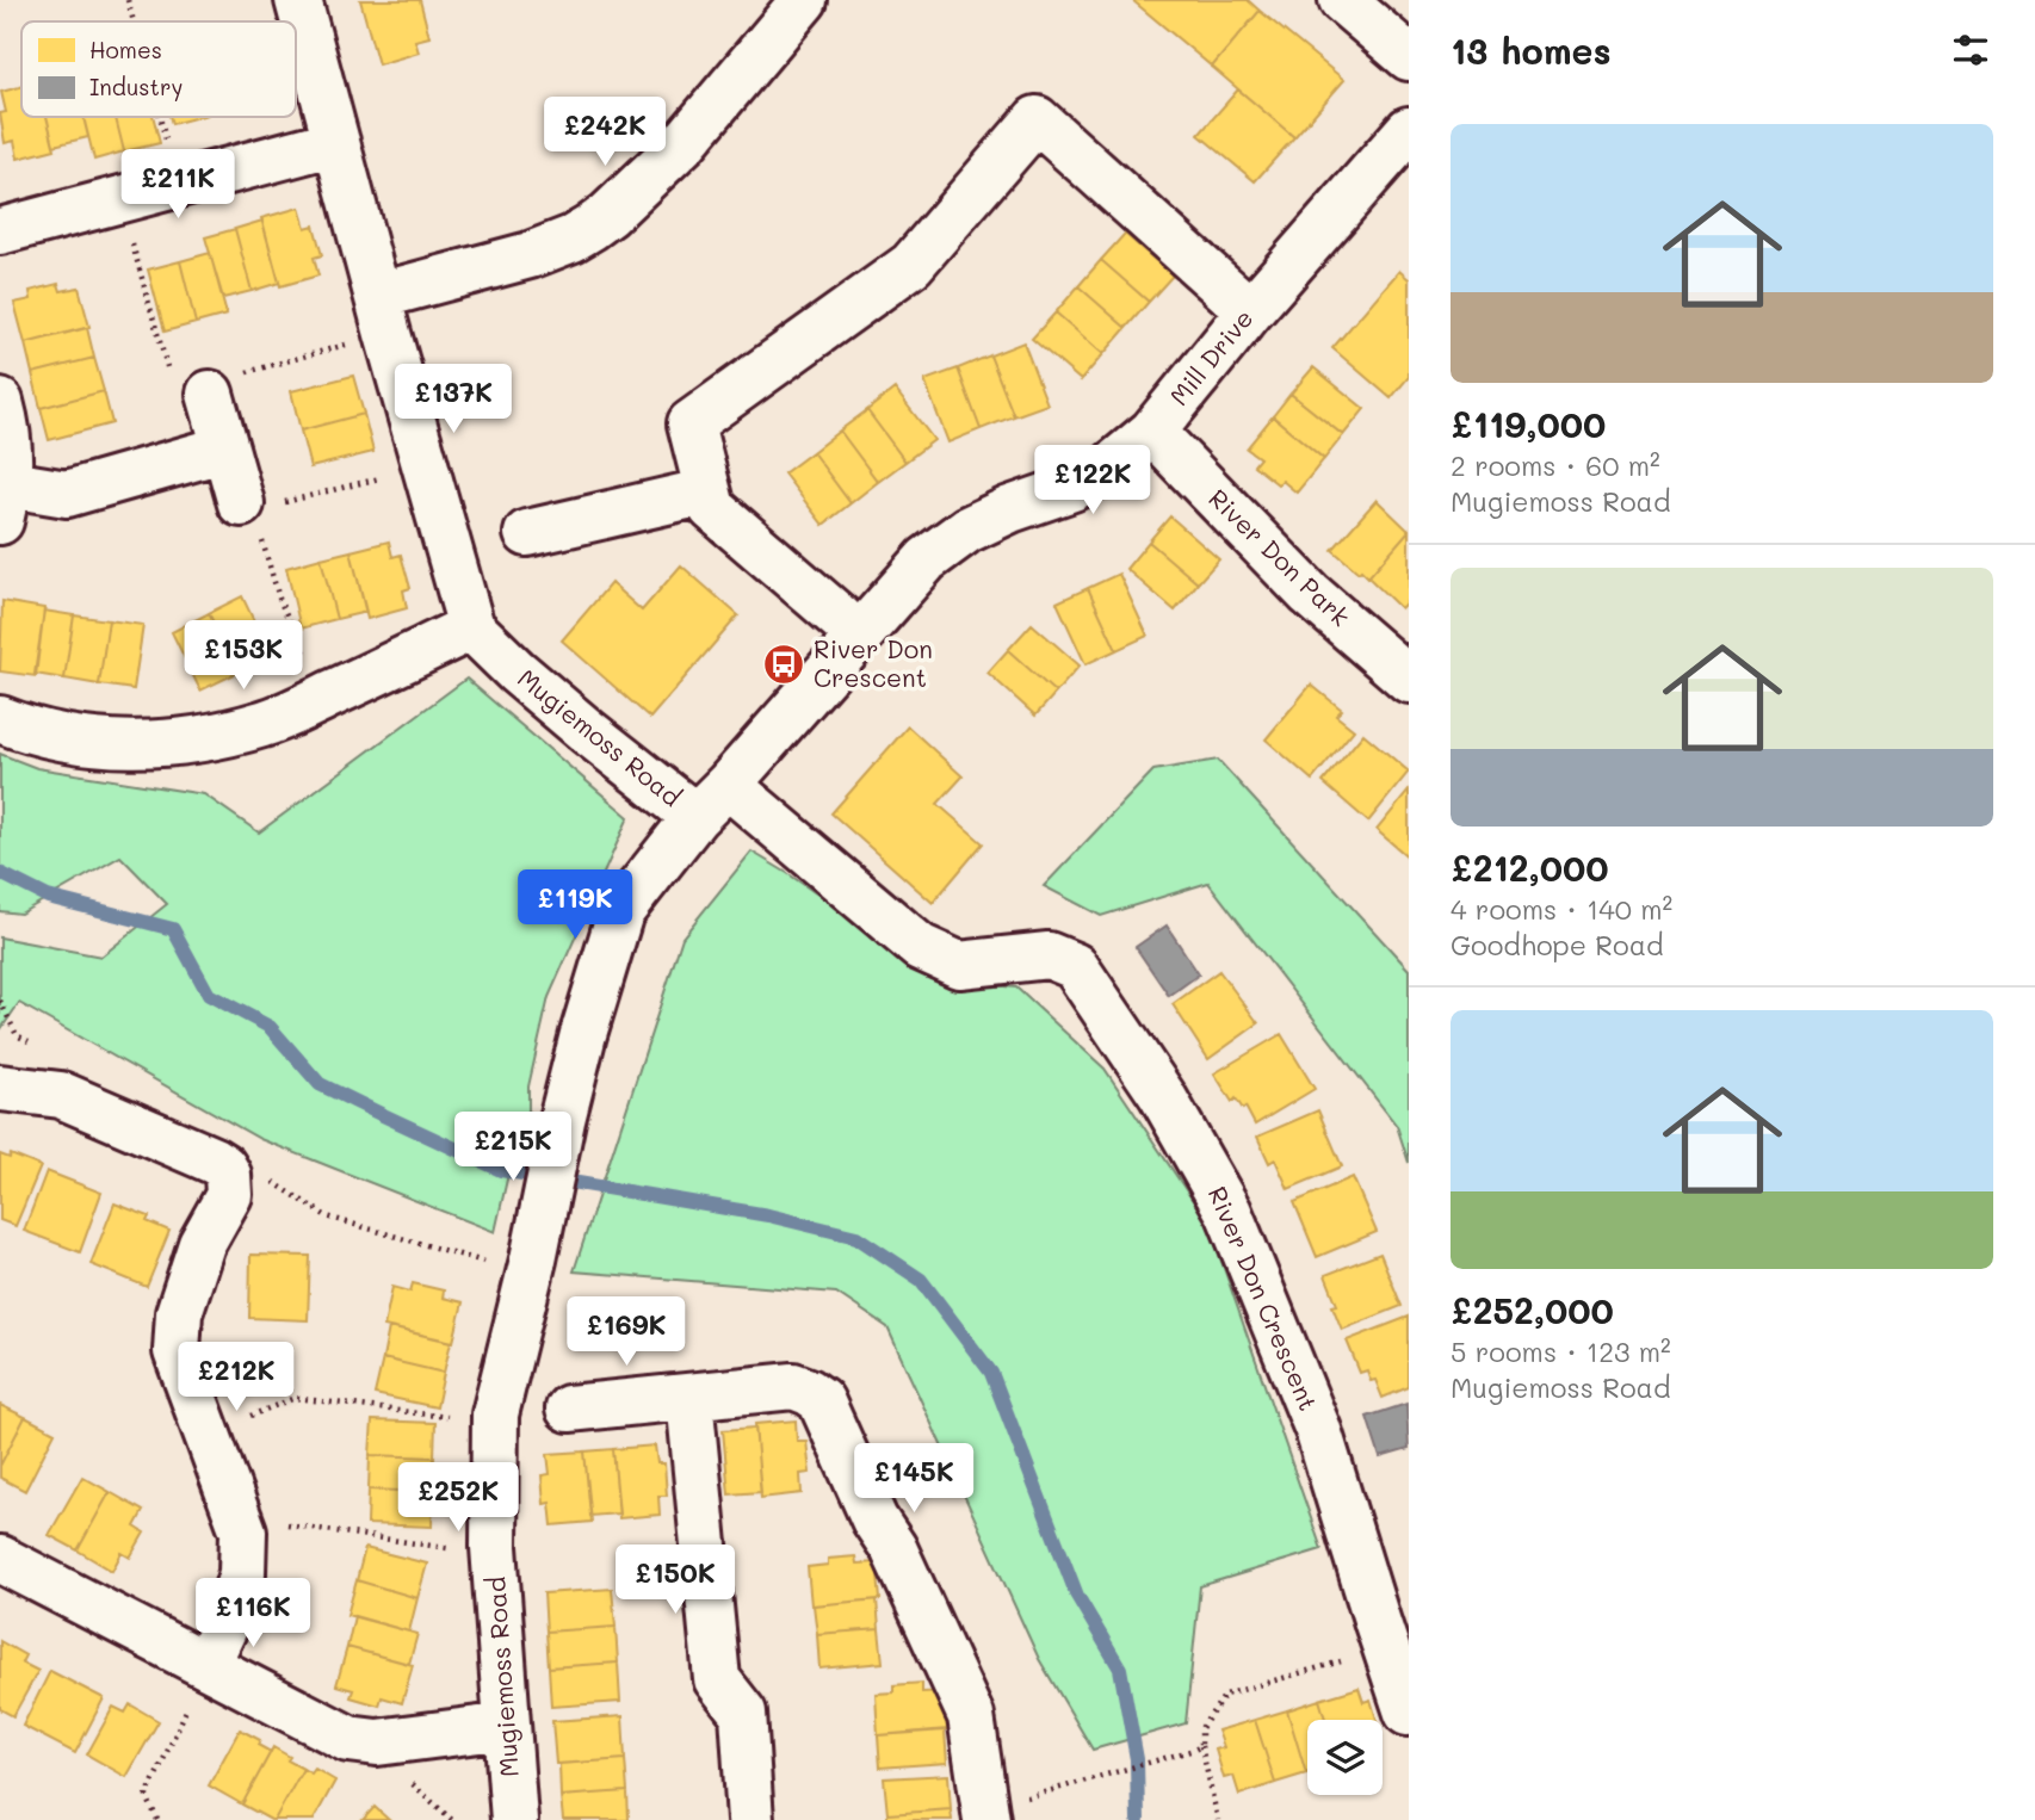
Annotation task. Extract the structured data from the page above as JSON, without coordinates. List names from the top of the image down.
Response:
{
  "streets": {
    "street": [
      "Mill Drive",
      "River Don Park",
      "Mugiemoss Road",
      "River Don Crescent"
    ]
  },
  "crossings": [
    ["Mill Drive", "River Don Park"],
    ["Mill Drive", "Mugiemoss Road"],
    ["Mill Drive", "River Don Crescent"]
  ],
  "places": {
    "bus stop": ["River Don Crescent"]
  },
  "legend": ["Homes", "Industry"],
  "page": {
    "heading": "13 homes",
    "price": [
      "£242K",
      "£211K",
      "£137K",
      "£122K",
      "£153K",
      "£119K",
      "£215K",
      "£169K",
      "£212K",
      "£145K",
      "£252K",
      "£150K",
      "£116K"
    ],
    "list": [
      {
        "name": "£119,000",
        "note": "2 rooms · 60 m² · Mugiemoss Road"
      },
      {
        "name": "£212,000",
        "note": "4 rooms · 140 m² · Goodhope Road"
      },
      {
        "name": "£252,000",
        "note": "5 rooms · 123 m² · Mugiemoss Road"
      }
    ]
  }
}
